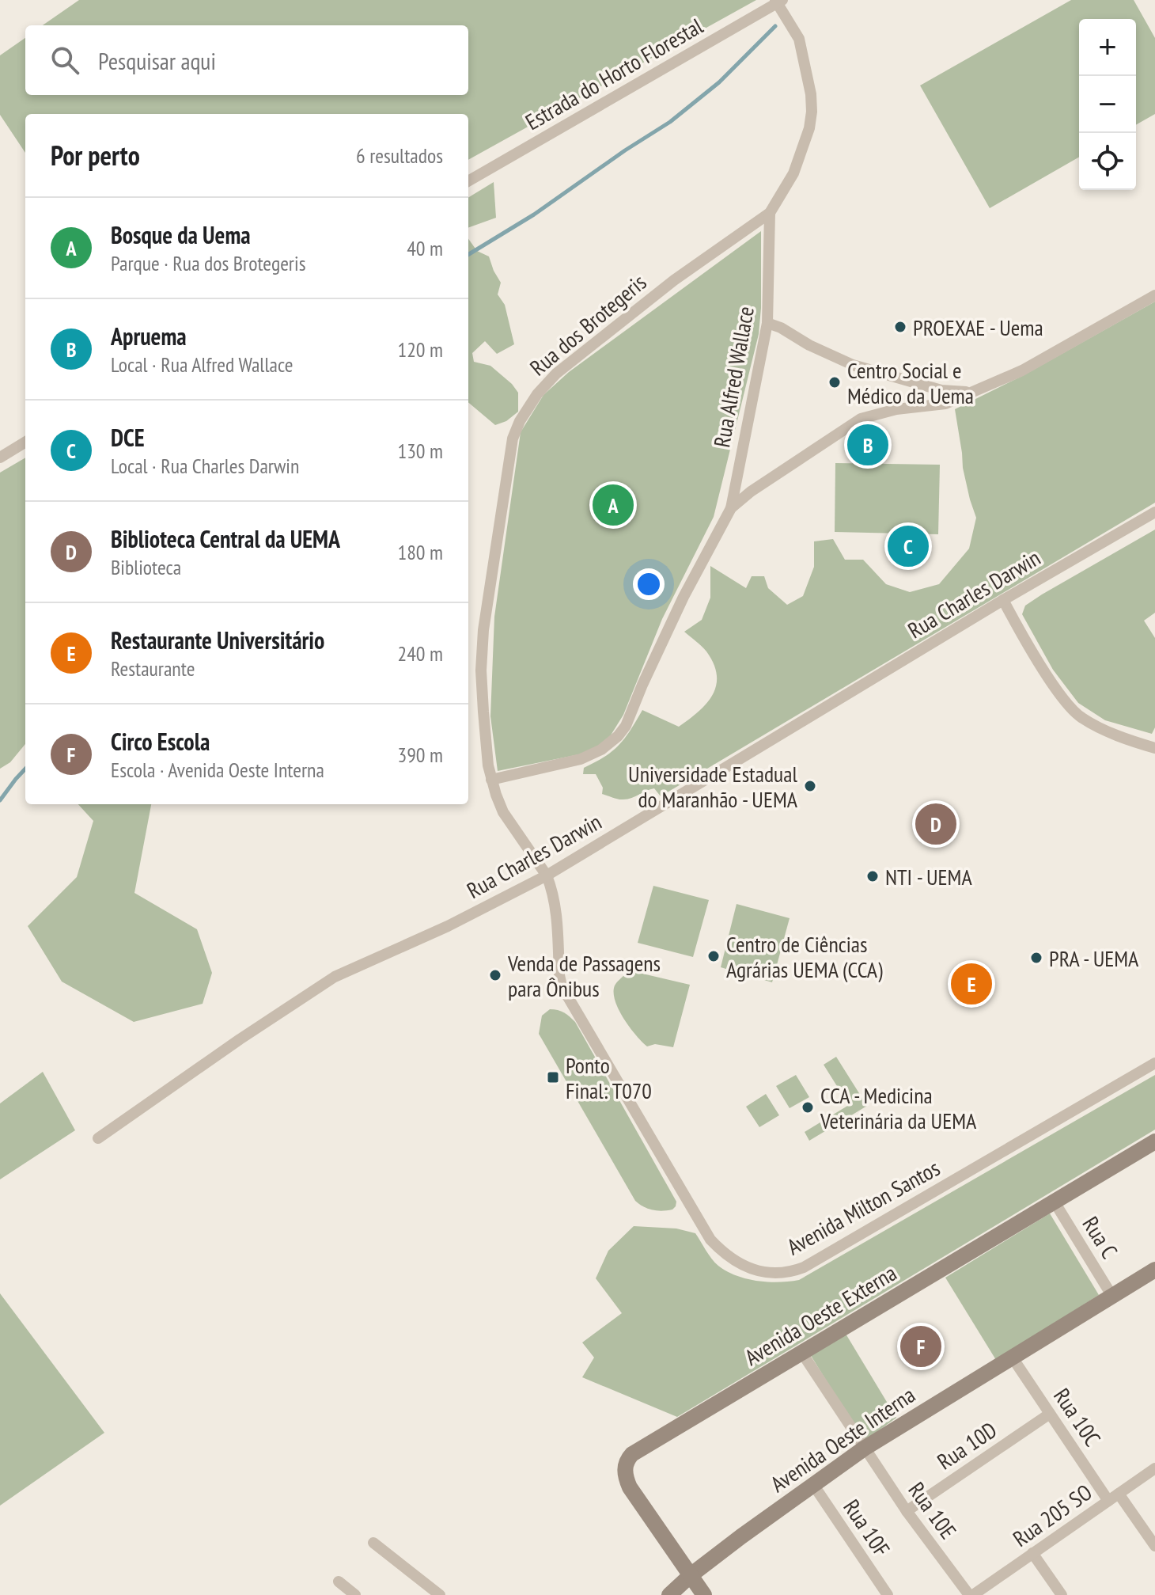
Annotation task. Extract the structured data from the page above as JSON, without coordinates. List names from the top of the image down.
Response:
{
  "streets": {
    "street": [
      "Estrada do Horto Florestal",
      "Rua dos Brotegeris",
      "Rua Alfred Wallace",
      "Rua Charles Darwin",
      "Avenida Milton Santos",
      "Rua C",
      "Avenida Oeste Externa",
      "Rua 10C",
      "Avenida Oeste Interna",
      "Rua 10D",
      "Rua 10E",
      "Rua 205 SO",
      "Rua 10F"
    ]
  },
  "crossings": [
    ["Estrada do Horto Florestal", "Rua dos Brotegeris"],
    ["Rua dos Brotegeris", "Rua Alfred Wallace"],
    ["Rua dos Brotegeris", "Rua Charles Darwin"],
    ["Rua dos Brotegeris", "Avenida Milton Santos"],
    ["Rua Charles Darwin", "Avenida Milton Santos"],
    ["Rua C", "Avenida Oeste Externa"],
    ["Rua C", "Avenida Oeste Interna"],
    ["Avenida Oeste Externa", "Avenida Oeste Interna"],
    ["Avenida Oeste Externa", "Rua 10E"],
    ["Rua 10C", "Avenida Oeste Interna"],
    ["Rua 10C", "Rua 10D"],
    ["Rua 10C", "Rua 205 SO"],
    ["Avenida Oeste Interna", "Rua 10E"],
    ["Avenida Oeste Interna", "Rua 10F"],
    ["Rua 10D", "Rua 10E"],
    ["Rua 10E", "Rua 205 SO"]
  ],
  "places": {
    "other": [
      "PROEXAE - Uema",
      "Centro Social e Médico da Uema",
      "Universidade Estadual do Maranhão - UEMA",
      "NTI - UEMA",
      "Centro de Ciências Agrárias UEMA (CCA)",
      "PRA - UEMA",
      "Venda de Passagens para Ônibus",
      "CCA - Medicina Veterinária da UEMA"
    ],
    "transit": ["Ponto Final: T070"]
  },
  "page": {
    "map_buttons": ["+", "−"],
    "search": "Pesquisar aqui",
    "heading": ["Por perto", "6 resultados"],
    "list": [
      {
        "mark": "A",
        "name": "Bosque da Uema",
        "note": "Parque · Rua dos Brotegeris",
        "value": "40 m"
      },
      {
        "mark": "B",
        "name": "Apruema",
        "note": "Local · Rua Alfred Wallace",
        "value": "120 m"
      },
      {
        "mark": "C",
        "name": "DCE",
        "note": "Local · Rua Charles Darwin",
        "value": "130 m"
      },
      {
        "mark": "D",
        "name": "Biblioteca Central da UEMA",
        "note": "Biblioteca",
        "value": "180 m"
      },
      {
        "mark": "E",
        "name": "Restaurante Universitário",
        "note": "Restaurante",
        "value": "240 m"
      },
      {
        "mark": "F",
        "name": "Circo Escola",
        "note": "Escola · Avenida Oeste Interna",
        "value": "390 m"
      }
    ],
    "pins": [
      "B",
      "A",
      "C",
      "D",
      "E",
      "F"
    ]
  }
}
